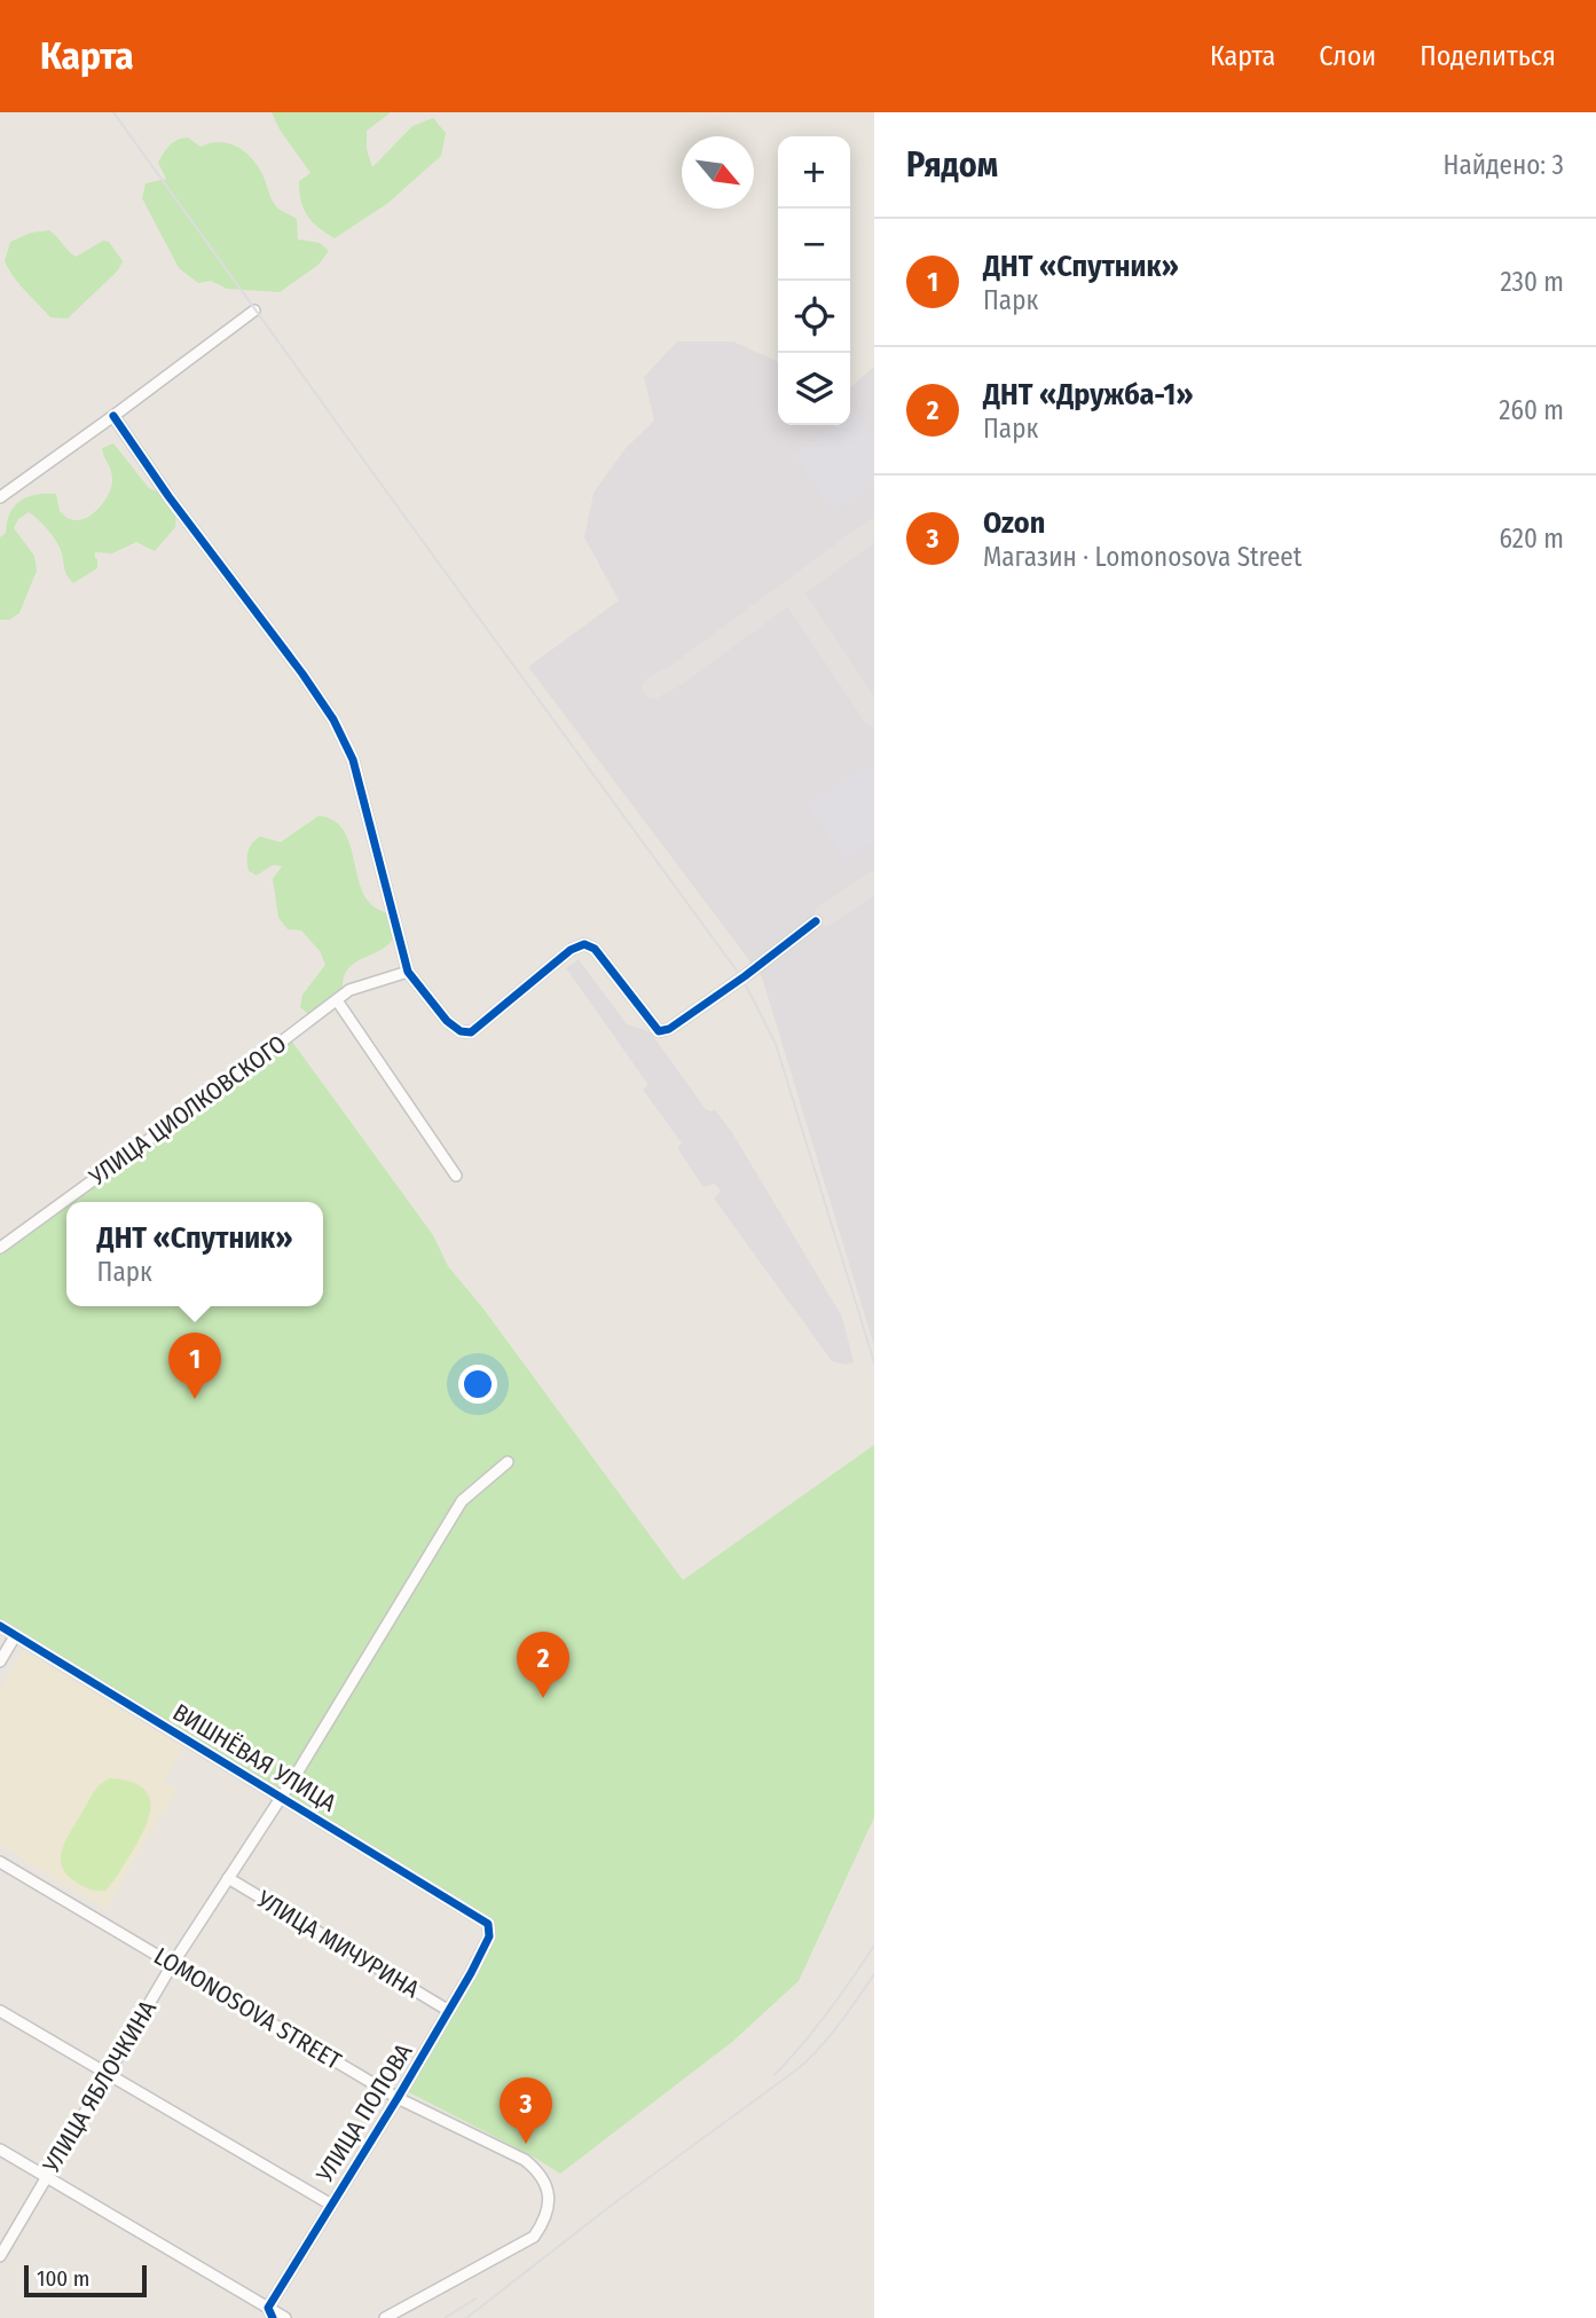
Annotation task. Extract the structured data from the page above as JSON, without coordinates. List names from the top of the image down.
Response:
{
  "streets": {
    "street": [
      "УЛИЦА ЦИОЛКОВСКОГО",
      "ВИШНЁВАЯ УЛИЦА",
      "УЛИЦА МИЧУРИНА",
      "LOMONOSOVA STREET",
      "УЛИЦА ЯБЛОЧКИНА",
      "УЛИЦА ПОПОВА"
    ]
  },
  "crossings": [
    ["ВИШНЁВАЯ УЛИЦА", "УЛИЦА ЯБЛОЧКИНА"],
    ["ВИШНЁВАЯ УЛИЦА", "УЛИЦА ПОПОВА"],
    ["УЛИЦА МИЧУРИНА", "УЛИЦА ЯБЛОЧКИНА"],
    ["УЛИЦА МИЧУРИНА", "УЛИЦА ПОПОВА"],
    ["LOMONOSOVA STREET", "УЛИЦА ЯБЛОЧКИНА"],
    ["LOMONOSOVA STREET", "УЛИЦА ПОПОВА"]
  ],
  "scale_bar": "100 m",
  "north": "bottom right",
  "page": {
    "header": "Карта",
    "nav": ["Карта", "Слои", "Поделиться"],
    "heading": ["Рядом", "Найдено: 3"],
    "map_buttons": ["+", "−"],
    "list": [
      {
        "mark": "1",
        "name": "ДНТ «Спутник»",
        "note": "Парк",
        "value": "230 m"
      },
      {
        "mark": "2",
        "name": "ДНТ «Дружба-1»",
        "note": "Парк",
        "value": "260 m"
      },
      {
        "mark": "3",
        "name": "Ozon",
        "note": "Магазин · Lomonosova Street",
        "value": "620 m"
      }
    ],
    "popup": ["ДНТ «Спутник»", "Парк"],
    "pins": ["1", "2", "3"],
    "scale": "100 m"
  }
}
